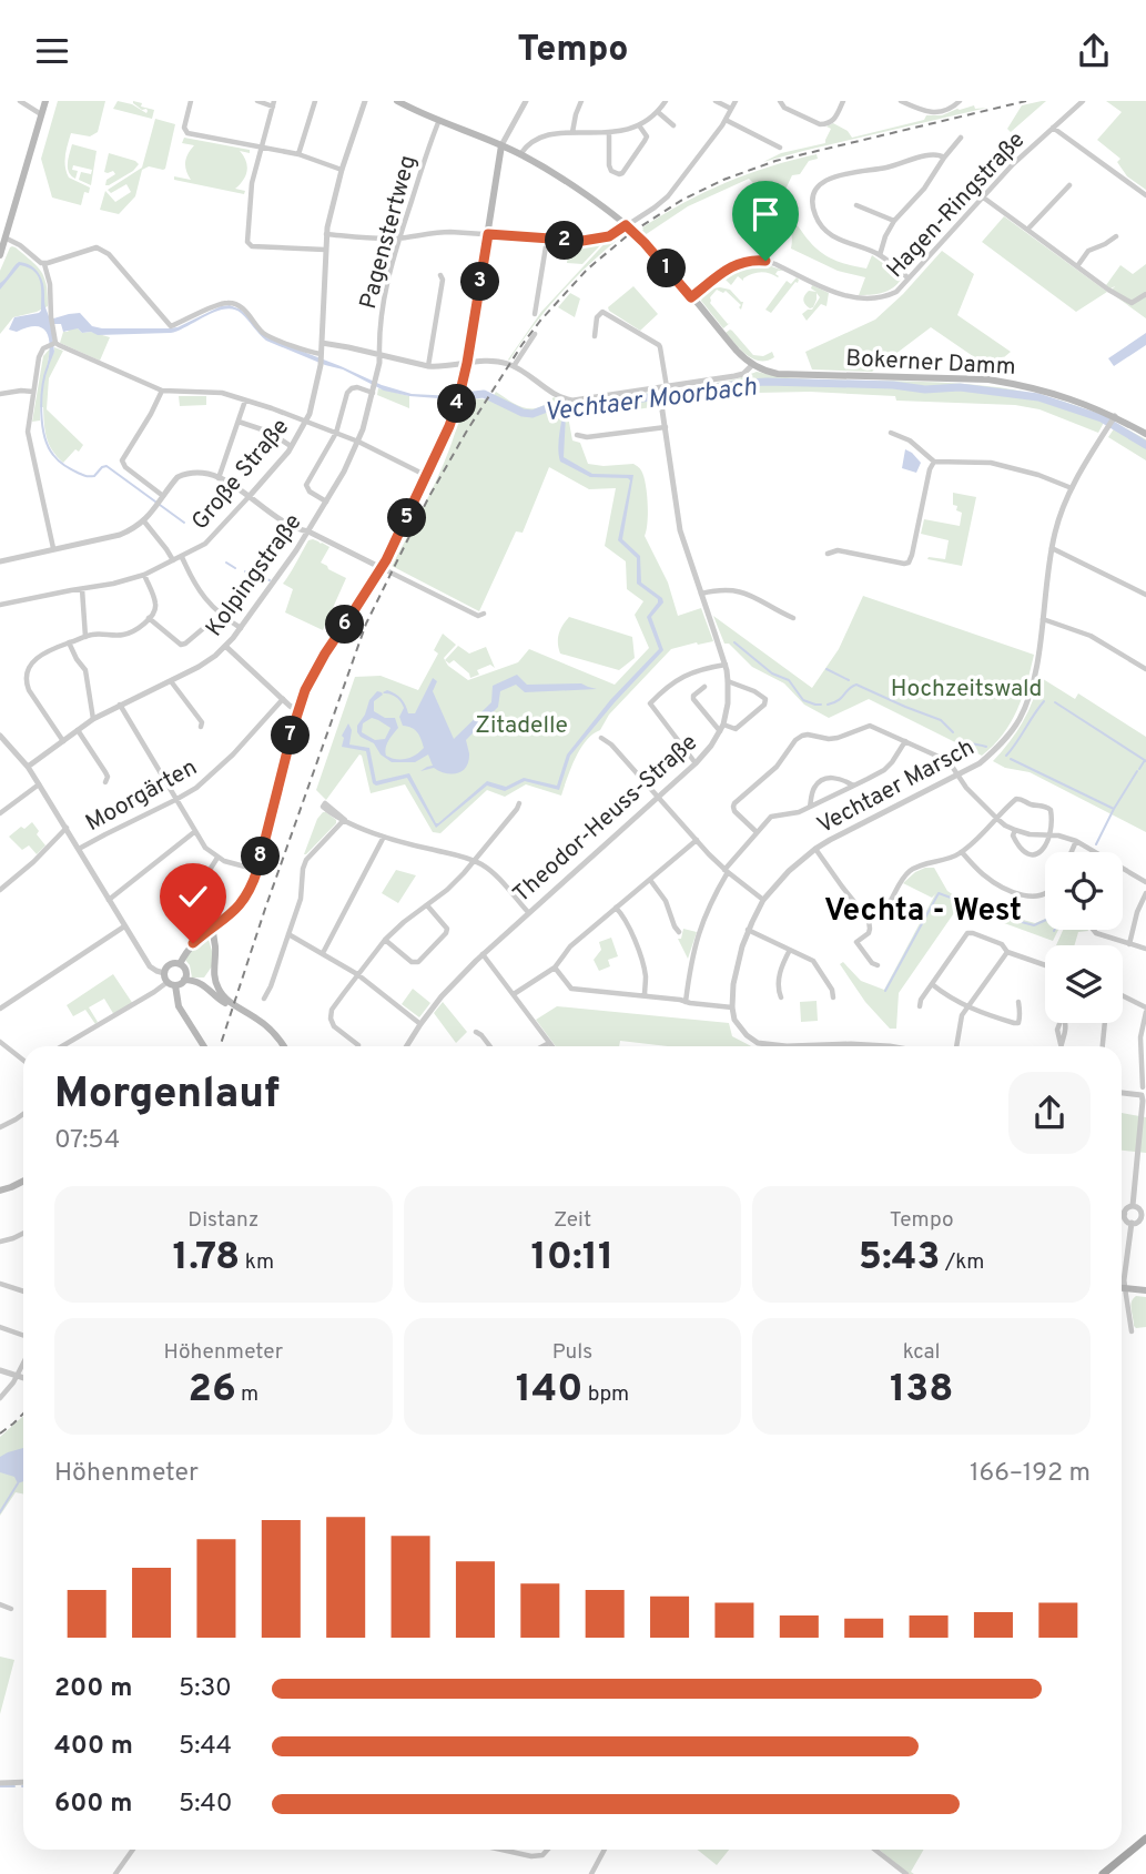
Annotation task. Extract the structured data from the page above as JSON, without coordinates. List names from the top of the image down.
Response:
{
  "streets": {
    "main road": ["Bokerner Damm"],
    "street": [
      "Hagen-Ringstraße",
      "Pagenstertweg",
      "Große Straße",
      "Kolpingstraße",
      "Vechtaer Marsch",
      "Moorgärten",
      "Theodor-Heuss-Straße"
    ]
  },
  "crossings": [
    ["Pagenstertweg", "Kolpingstraße"],
    ["Bokerner Damm", "Vechtaer Marsch"]
  ],
  "districts": ["Vechta - West"],
  "water": ["Vechtaer Moorbach"],
  "parks": ["Hochzeitswald", "Zitadelle"],
  "page": {
    "header": "Tempo",
    "pins": [
      "2",
      "1",
      "3",
      "4",
      "5",
      "6",
      "7",
      "8"
    ],
    "heading": ["Morgenlauf", "07:54"],
    "stats": [
      ["Distanz", "1.78 km"],
      ["Zeit", "10:11"],
      ["Tempo", "5:43 /km"],
      ["Höhenmeter", "26 m"],
      ["Puls", "140 bpm"],
      ["kcal", "138"]
    ],
    "chart": ["Höhenmeter", "166–192 m"],
    "list": [
      {
        "name": "200 m",
        "note": "5:30"
      },
      {
        "name": "400 m",
        "note": "5:44"
      },
      {
        "name": "600 m",
        "note": "5:40"
      }
    ]
  }
}
